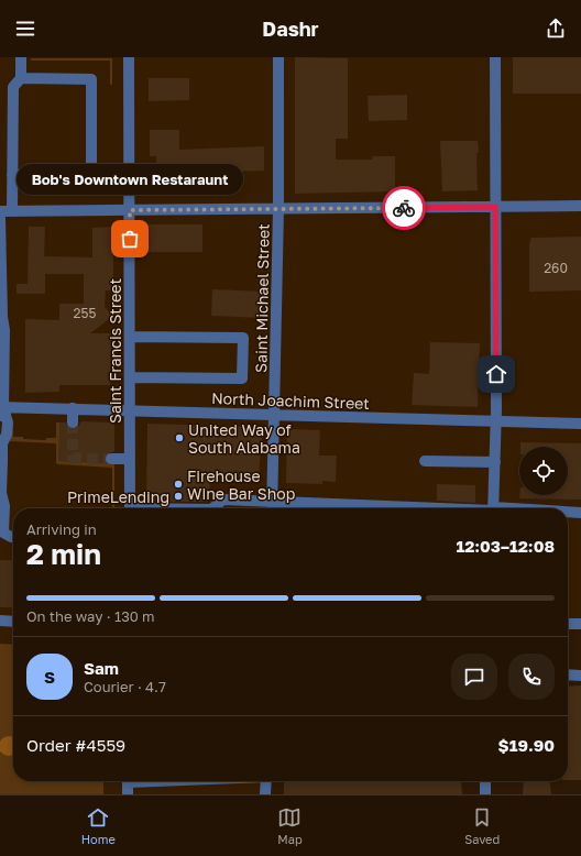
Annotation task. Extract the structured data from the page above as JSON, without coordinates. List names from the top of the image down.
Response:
{
  "streets": {
    "street": ["Saint Michael Street", "Saint Francis Street", "North Joachim Street"]
  },
  "crossings": [
    ["Saint Michael Street", "North Joachim Street"],
    ["Saint Francis Street", "North Joachim Street"]
  ],
  "places": [
    "Bob's Downtown Restaraunt",
    "United Way of South Alabama",
    "Firehouse Wine Bar Shop",
    "PrimeLending"
  ],
  "house_numbers": ["260", "255"],
  "page": {
    "header": "Dashr",
    "bubble": "Bob's Downtown Restaraunt",
    "heading": ["2 min", "Arriving in", "12:03–12:08"],
    "panel": [
      "Sam",
      "Courier · 4.7",
      "Order #4559",
      "$19.90"
    ],
    "bar": "On the way · 130 m",
    "round": "S",
    "tabs": ["Home", "Map", "Saved"]
  }
}
